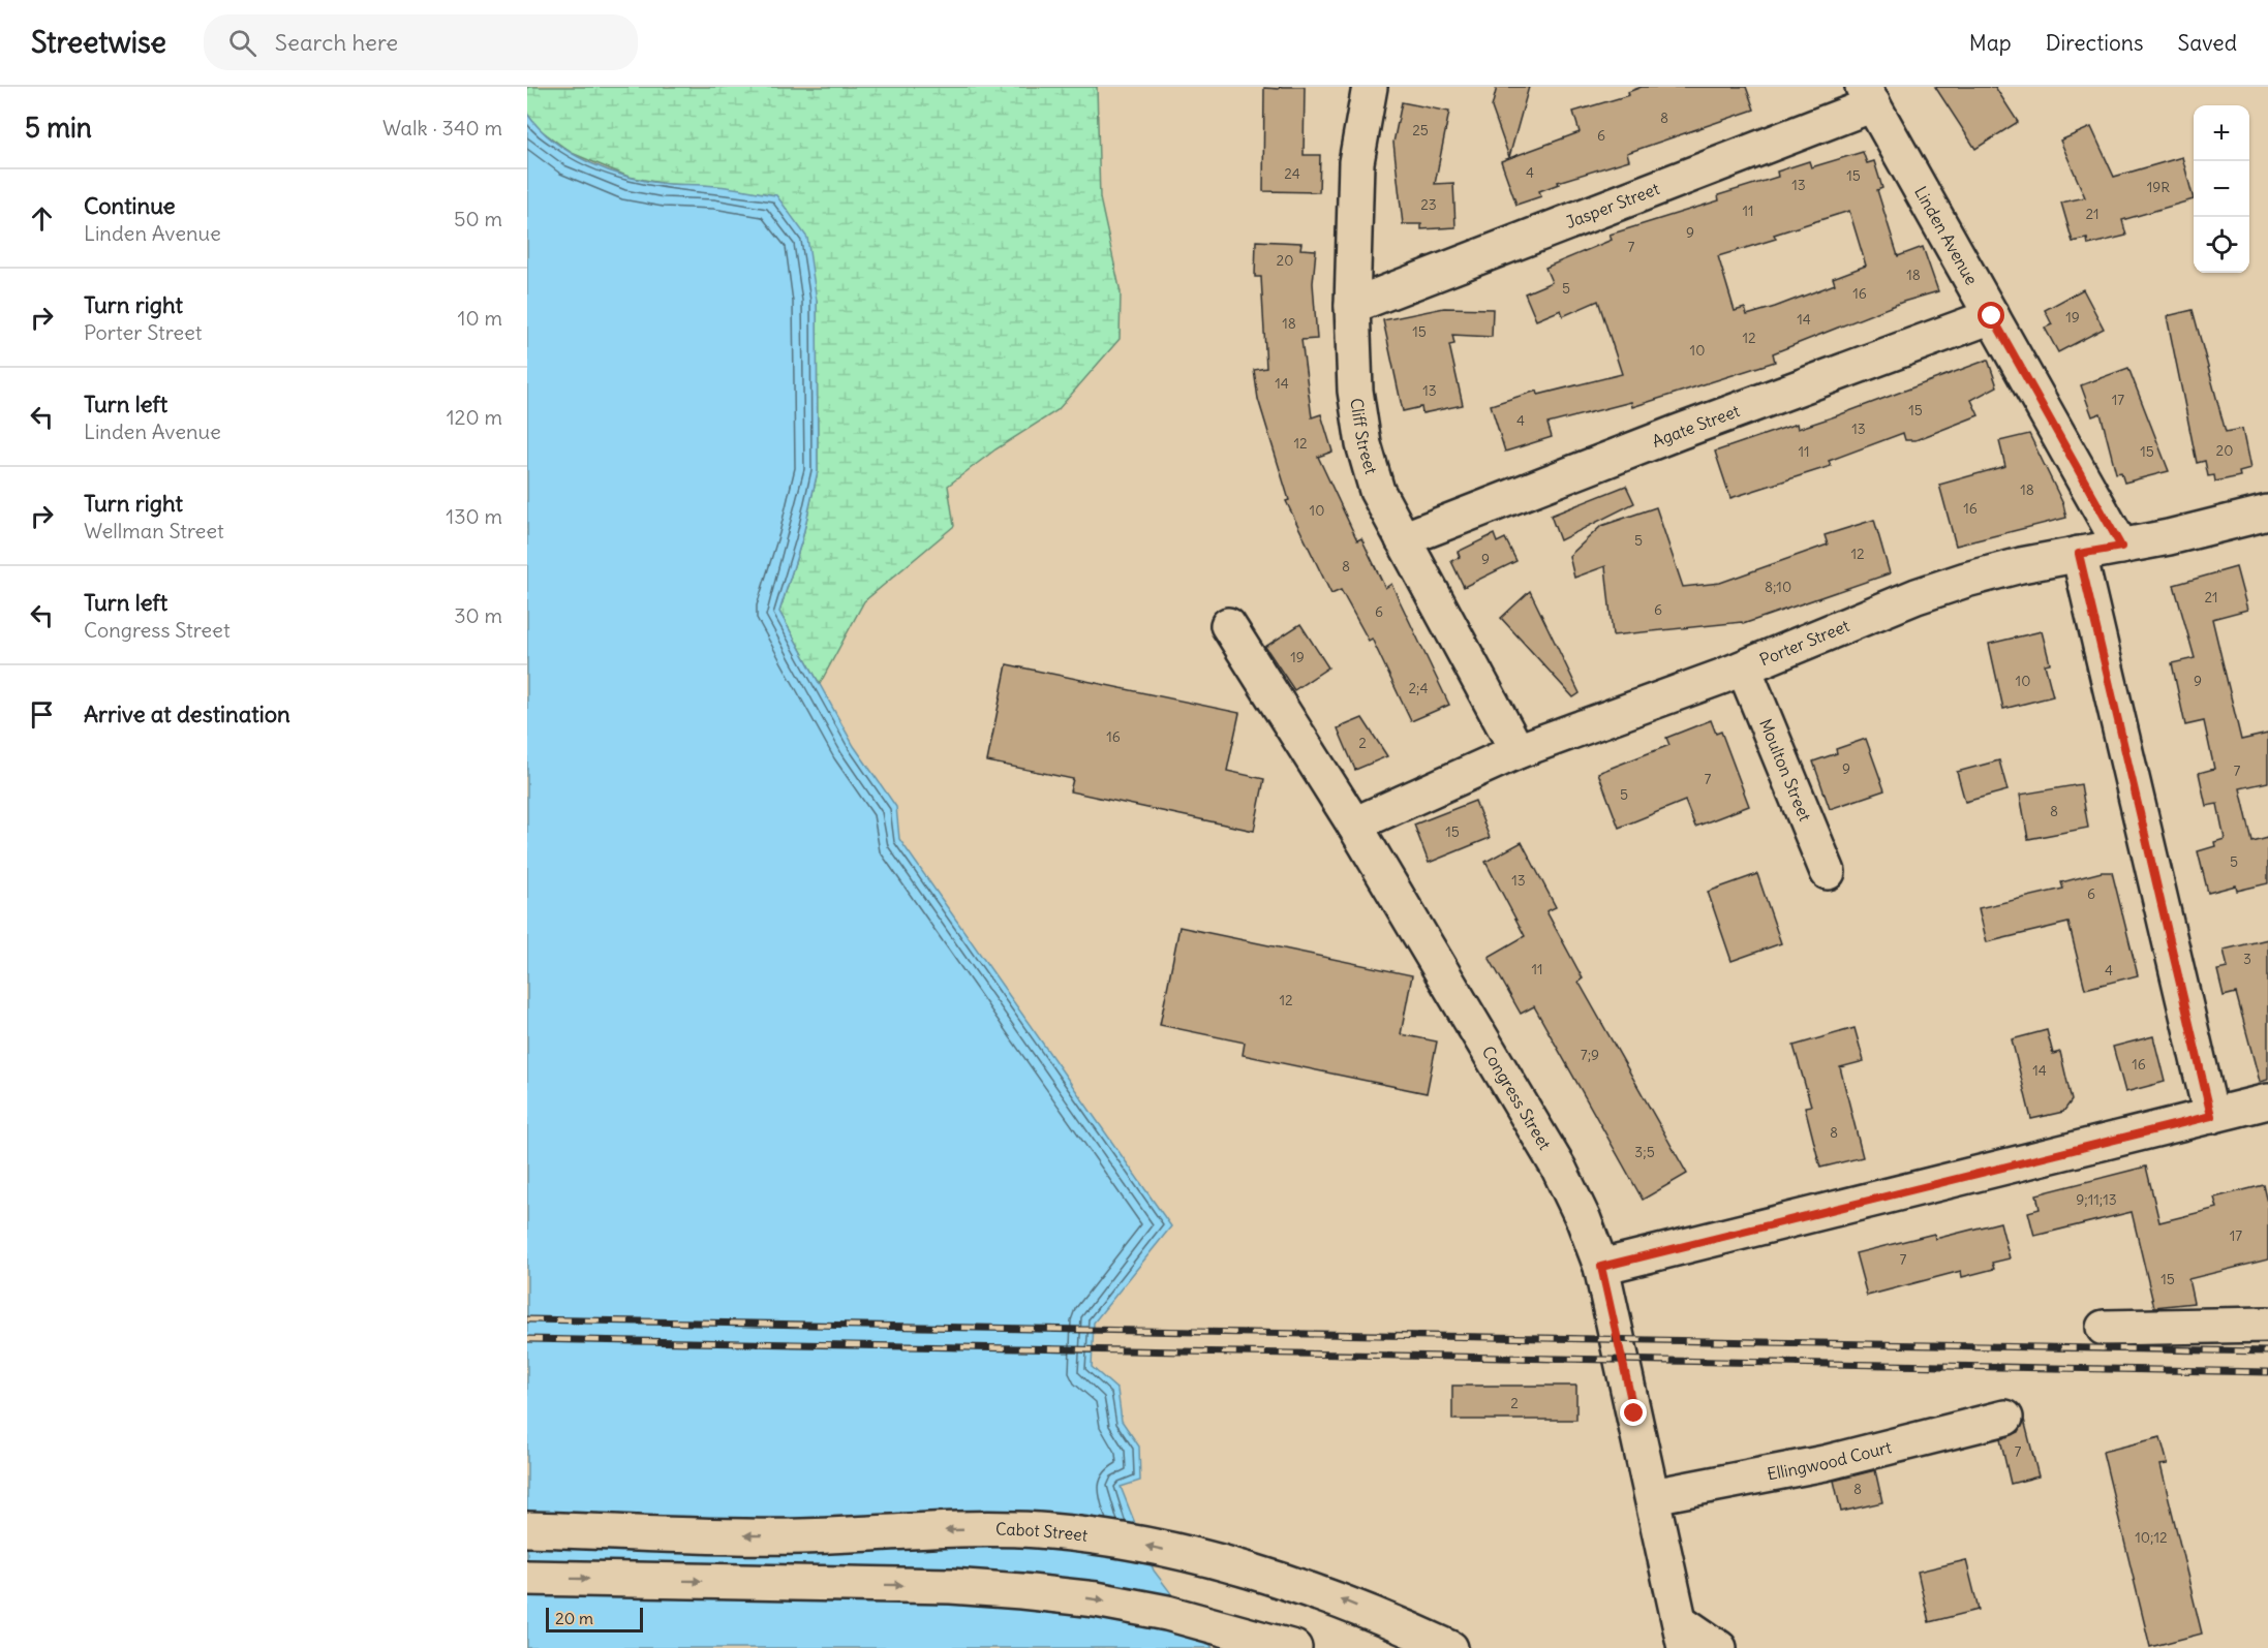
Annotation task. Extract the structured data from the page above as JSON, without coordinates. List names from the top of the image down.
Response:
{
  "streets": {
    "main road": [
      "Jasper Street",
      "Linden Avenue",
      "Agate Street",
      "Cliff Street",
      "Porter Street",
      "Moulton Street",
      "Congress Street",
      "Ellingwood Court",
      "Cabot Street"
    ]
  },
  "crossings": [
    ["Jasper Street", "Linden Avenue"],
    ["Jasper Street", "Cliff Street"],
    ["Linden Avenue", "Agate Street"],
    ["Linden Avenue", "Porter Street"],
    ["Agate Street", "Cliff Street"],
    ["Cliff Street", "Porter Street"],
    ["Porter Street", "Moulton Street"],
    ["Porter Street", "Congress Street"],
    ["Congress Street", "Ellingwood Court"]
  ],
  "house_numbers": [
    "8",
    "25",
    "6",
    "4",
    "24",
    "15",
    "13",
    "19R",
    "23",
    "11",
    "21",
    "9",
    "7",
    "20",
    "18",
    "5",
    "16",
    "19",
    "14",
    "18",
    "15",
    "12",
    "10",
    "14",
    "13",
    "17",
    "15",
    "4",
    "13",
    "12",
    "20",
    "11",
    "15",
    "18",
    "16",
    "10",
    "5",
    "12",
    "9",
    "8",
    "8;10",
    "21",
    "6",
    "6",
    "19",
    "10",
    "9",
    "2;4",
    "16",
    "2",
    "9",
    "7",
    "7",
    "5",
    "8",
    "15",
    "5",
    "13",
    "6",
    "3",
    "11",
    "4",
    "12",
    "7;9",
    "16",
    "14",
    "8",
    "3;5",
    "9;11;13",
    "17",
    "7",
    "15",
    "2",
    "7",
    "8",
    "10;12"
  ],
  "scale_bar": "20 m",
  "page": {
    "header": "Streetwise",
    "search": "Search here",
    "nav": ["Map", "Directions", "Saved"],
    "heading": ["5 min", "Walk · 340 m"],
    "map_buttons": ["+", "−"],
    "list": [
      ["Continue", "Linden Avenue", "50 m"],
      ["Turn right", "Porter Street", "10 m"],
      ["Turn left", "Linden Avenue", "120 m"],
      ["Turn right", "Wellman Street", "130 m"],
      ["Turn left", "Congress Street", "30 m"],
      "Arrive at destination"
    ],
    "scale": "20 m"
  }
}
